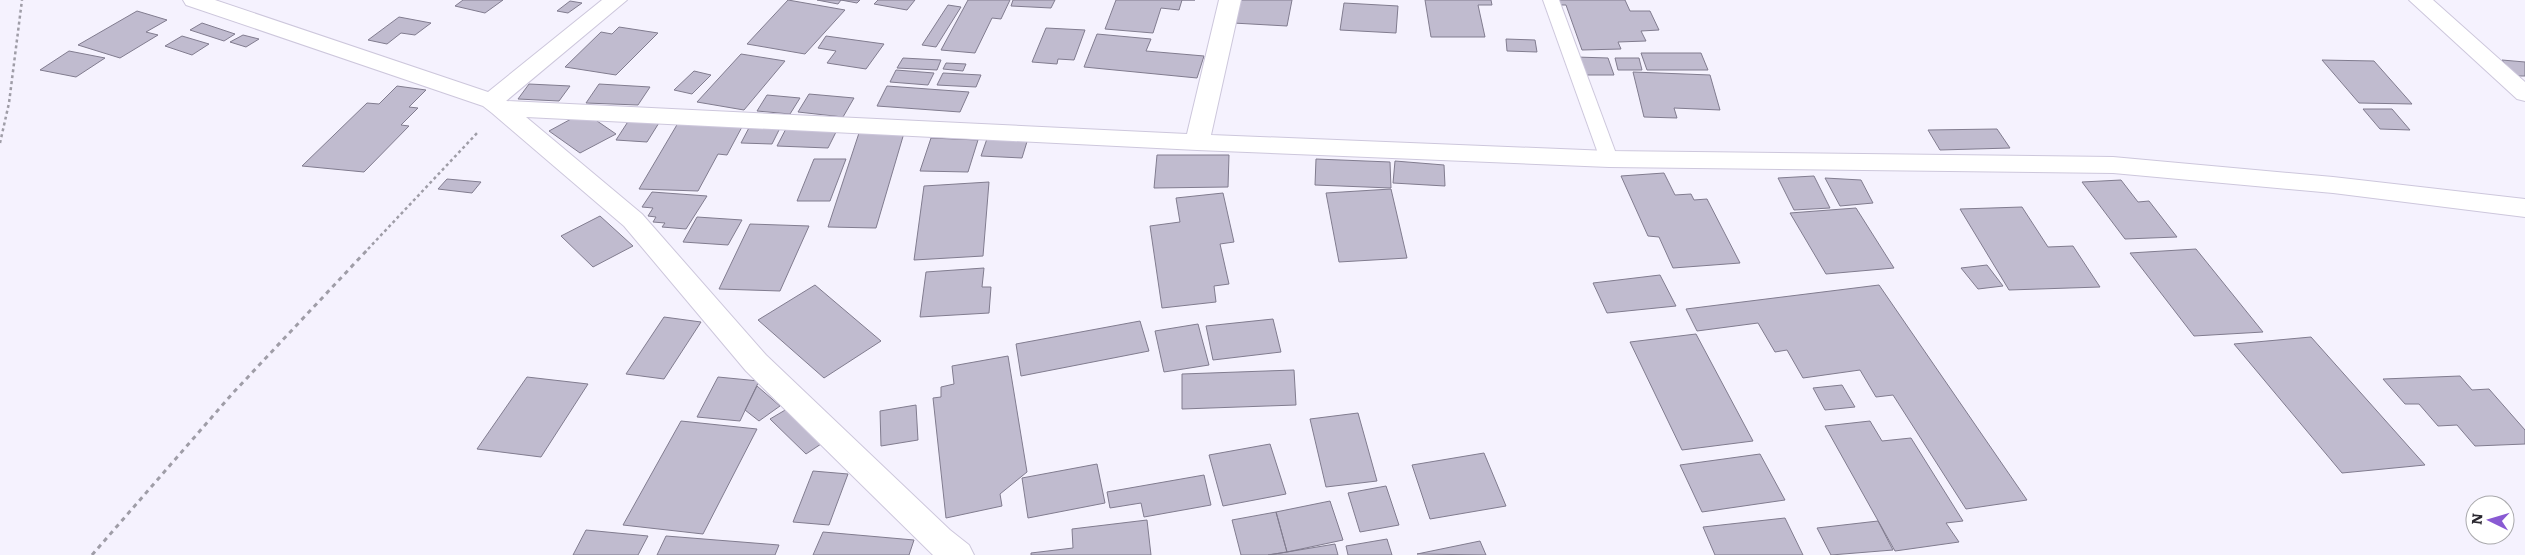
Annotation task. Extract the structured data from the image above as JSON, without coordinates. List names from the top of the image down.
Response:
{
  "north": "left"
}
